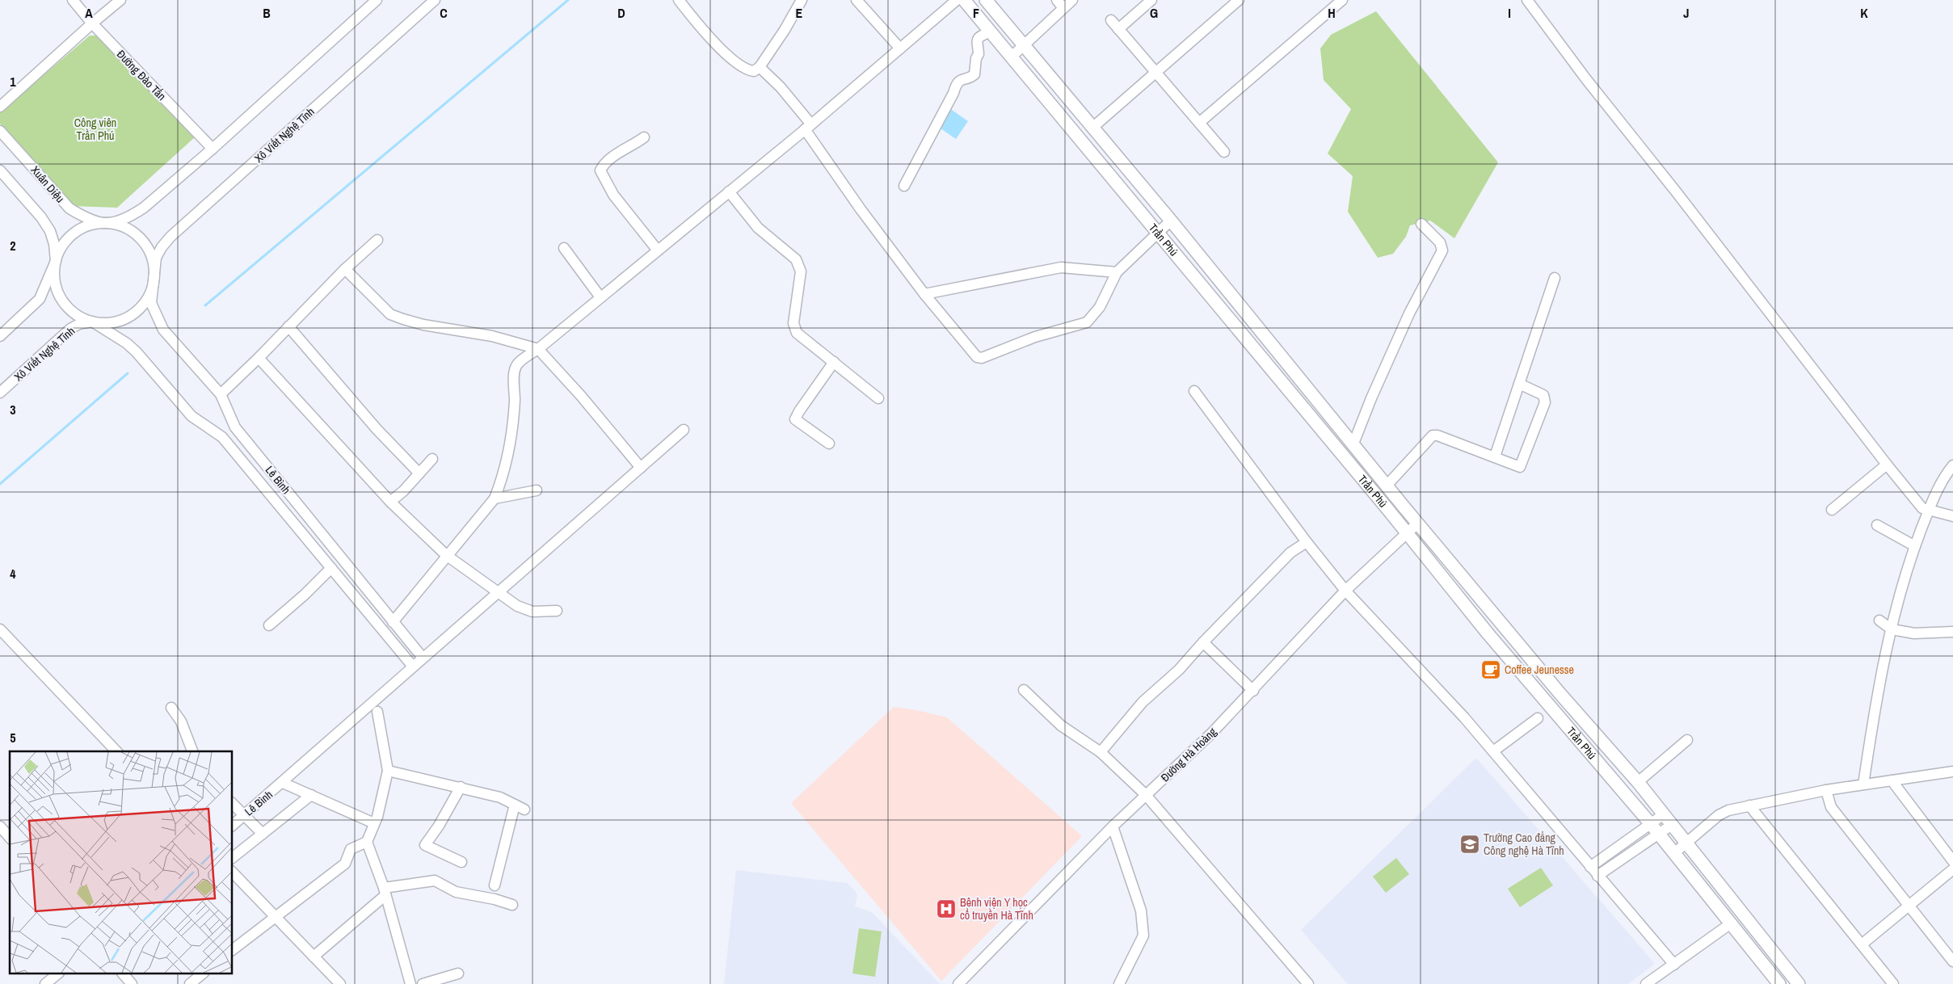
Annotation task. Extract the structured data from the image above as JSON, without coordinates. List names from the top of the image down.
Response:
{
  "streets": {
    "main road": ["Trần Phú"],
    "street": [
      "Đường Đào Tấn",
      "Xô Viết Nghệ Tĩnh",
      "Xuân Diệu",
      "Lê Bình",
      "Đường Hà Hoàng"
    ]
  },
  "crossings": [
    ["Xô Viết Nghệ Tĩnh", "Xuân Diệu"],
    ["Xô Viết Nghệ Tĩnh", "Lê Bình"],
    ["Xuân Diệu", "Lê Bình"],
    ["Trần Phú", "Đường Hà Hoàng"]
  ],
  "parks": ["Công viên Trần Phú"],
  "places": {
    "cafe": ["Coffee Jeunesse"],
    "school or university": ["Trường Cao đẳng Công nghệ Hà Tĩnh"],
    "hospital": ["Bệnh viện Y học cổ truyền Hà Tĩnh"]
  },
  "grid": {
    "columns": [
      "A",
      "B",
      "C",
      "D",
      "E",
      "F",
      "G",
      "H",
      "I",
      "J",
      "K"
    ],
    "rows": [
      "1",
      "2",
      "3",
      "4",
      "5"
    ]
  }
}
